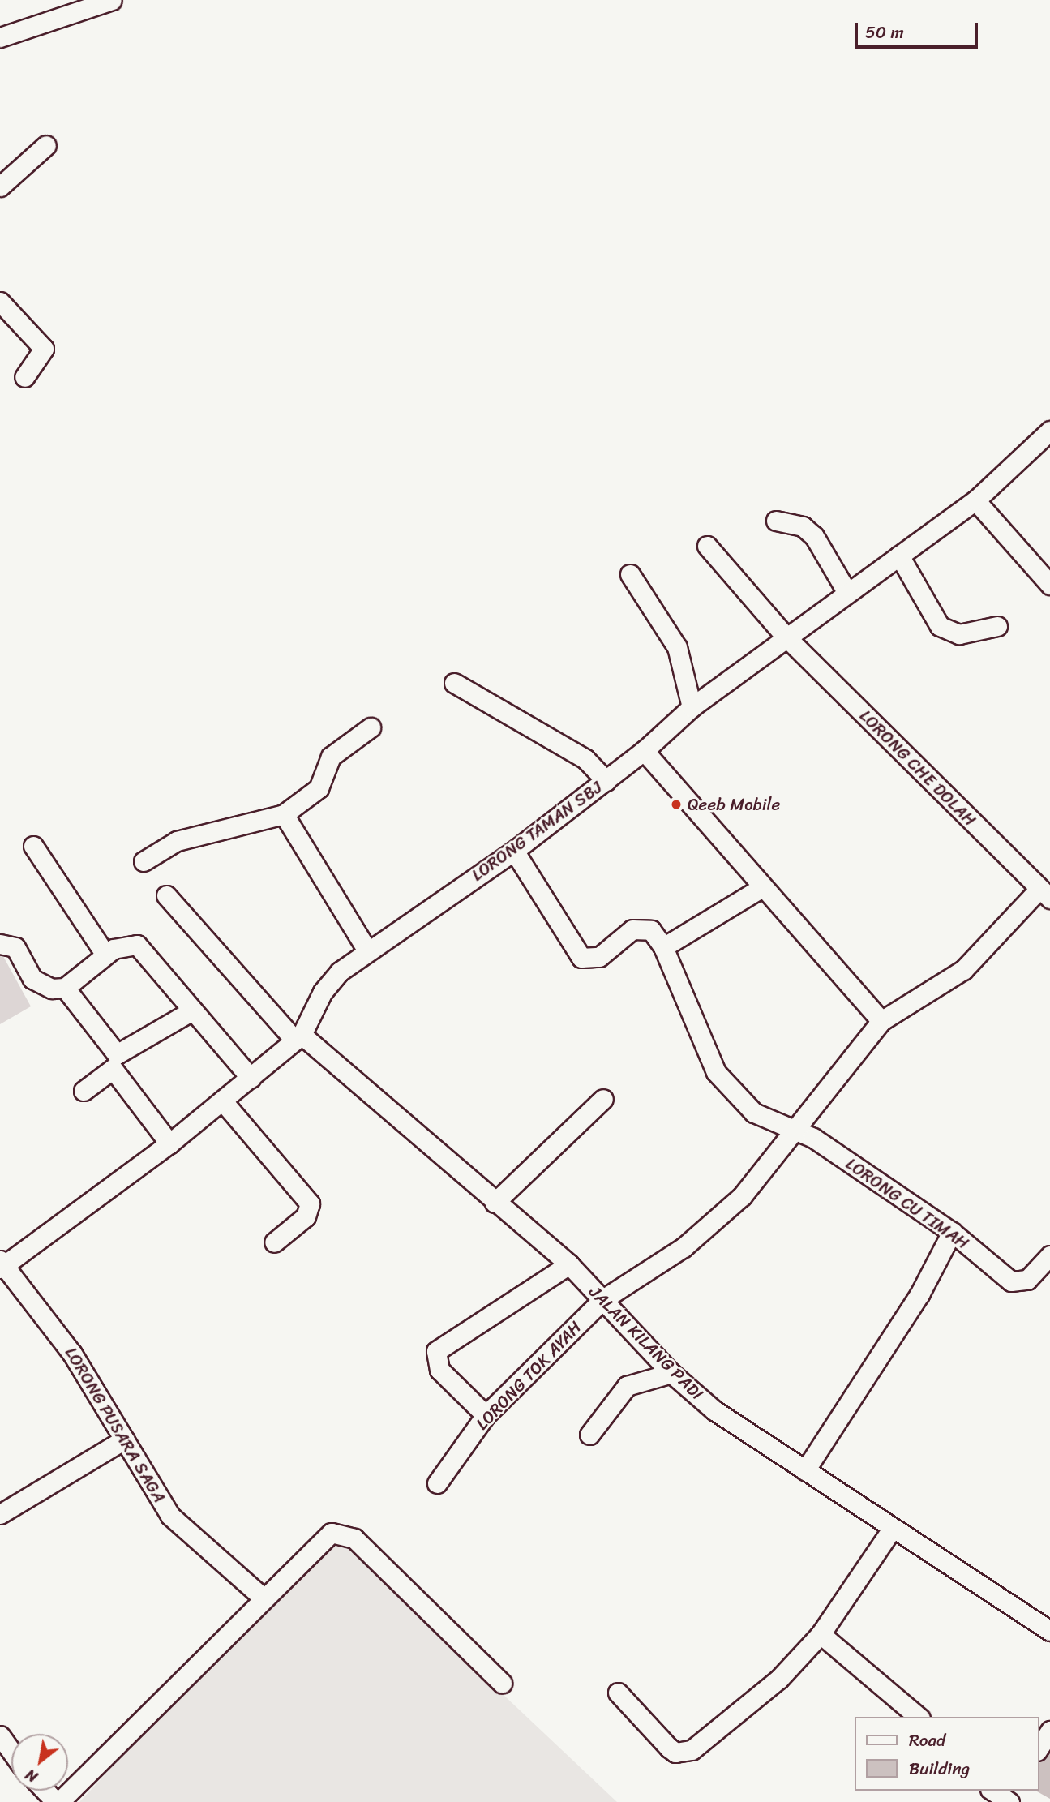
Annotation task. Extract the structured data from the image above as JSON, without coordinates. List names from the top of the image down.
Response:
{
  "streets": {
    "street": [
      "LORONG CHE DOLAH",
      "LORONG TAMAN SBJ",
      "LORONG CU TIMAH",
      "JALAN KILANG PADI",
      "LORONG TOK AYAH",
      "LORONG PUSARA SAGA"
    ]
  },
  "crossings": [
    ["LORONG CHE DOLAH", "LORONG TAMAN SBJ"],
    ["LORONG TAMAN SBJ", "JALAN KILANG PADI"],
    ["JALAN KILANG PADI", "LORONG TOK AYAH"]
  ],
  "places": ["Qeeb Mobile"],
  "legend": ["Road", "Building"],
  "scale_bar": "50 m",
  "north": "bottom left"
}
